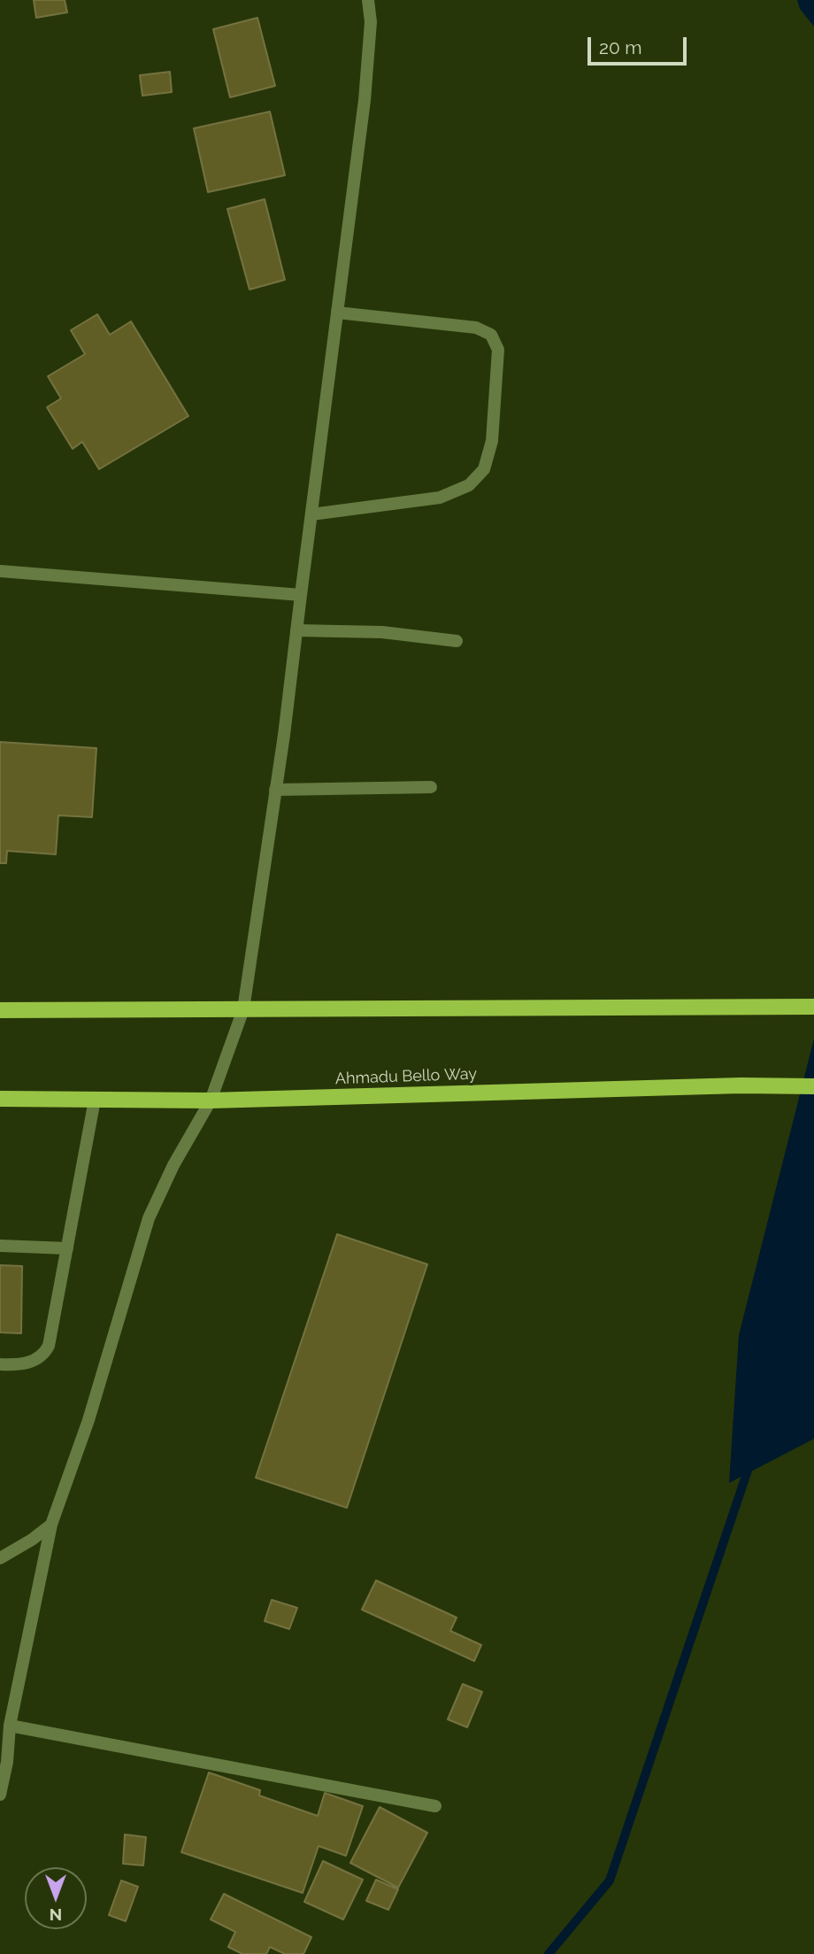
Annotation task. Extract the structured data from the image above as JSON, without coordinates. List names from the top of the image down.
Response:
{
  "streets": {
    "main road": ["Ahmadu Bello Way"]
  },
  "scale_bar": "20 m",
  "north": "bottom"
}
